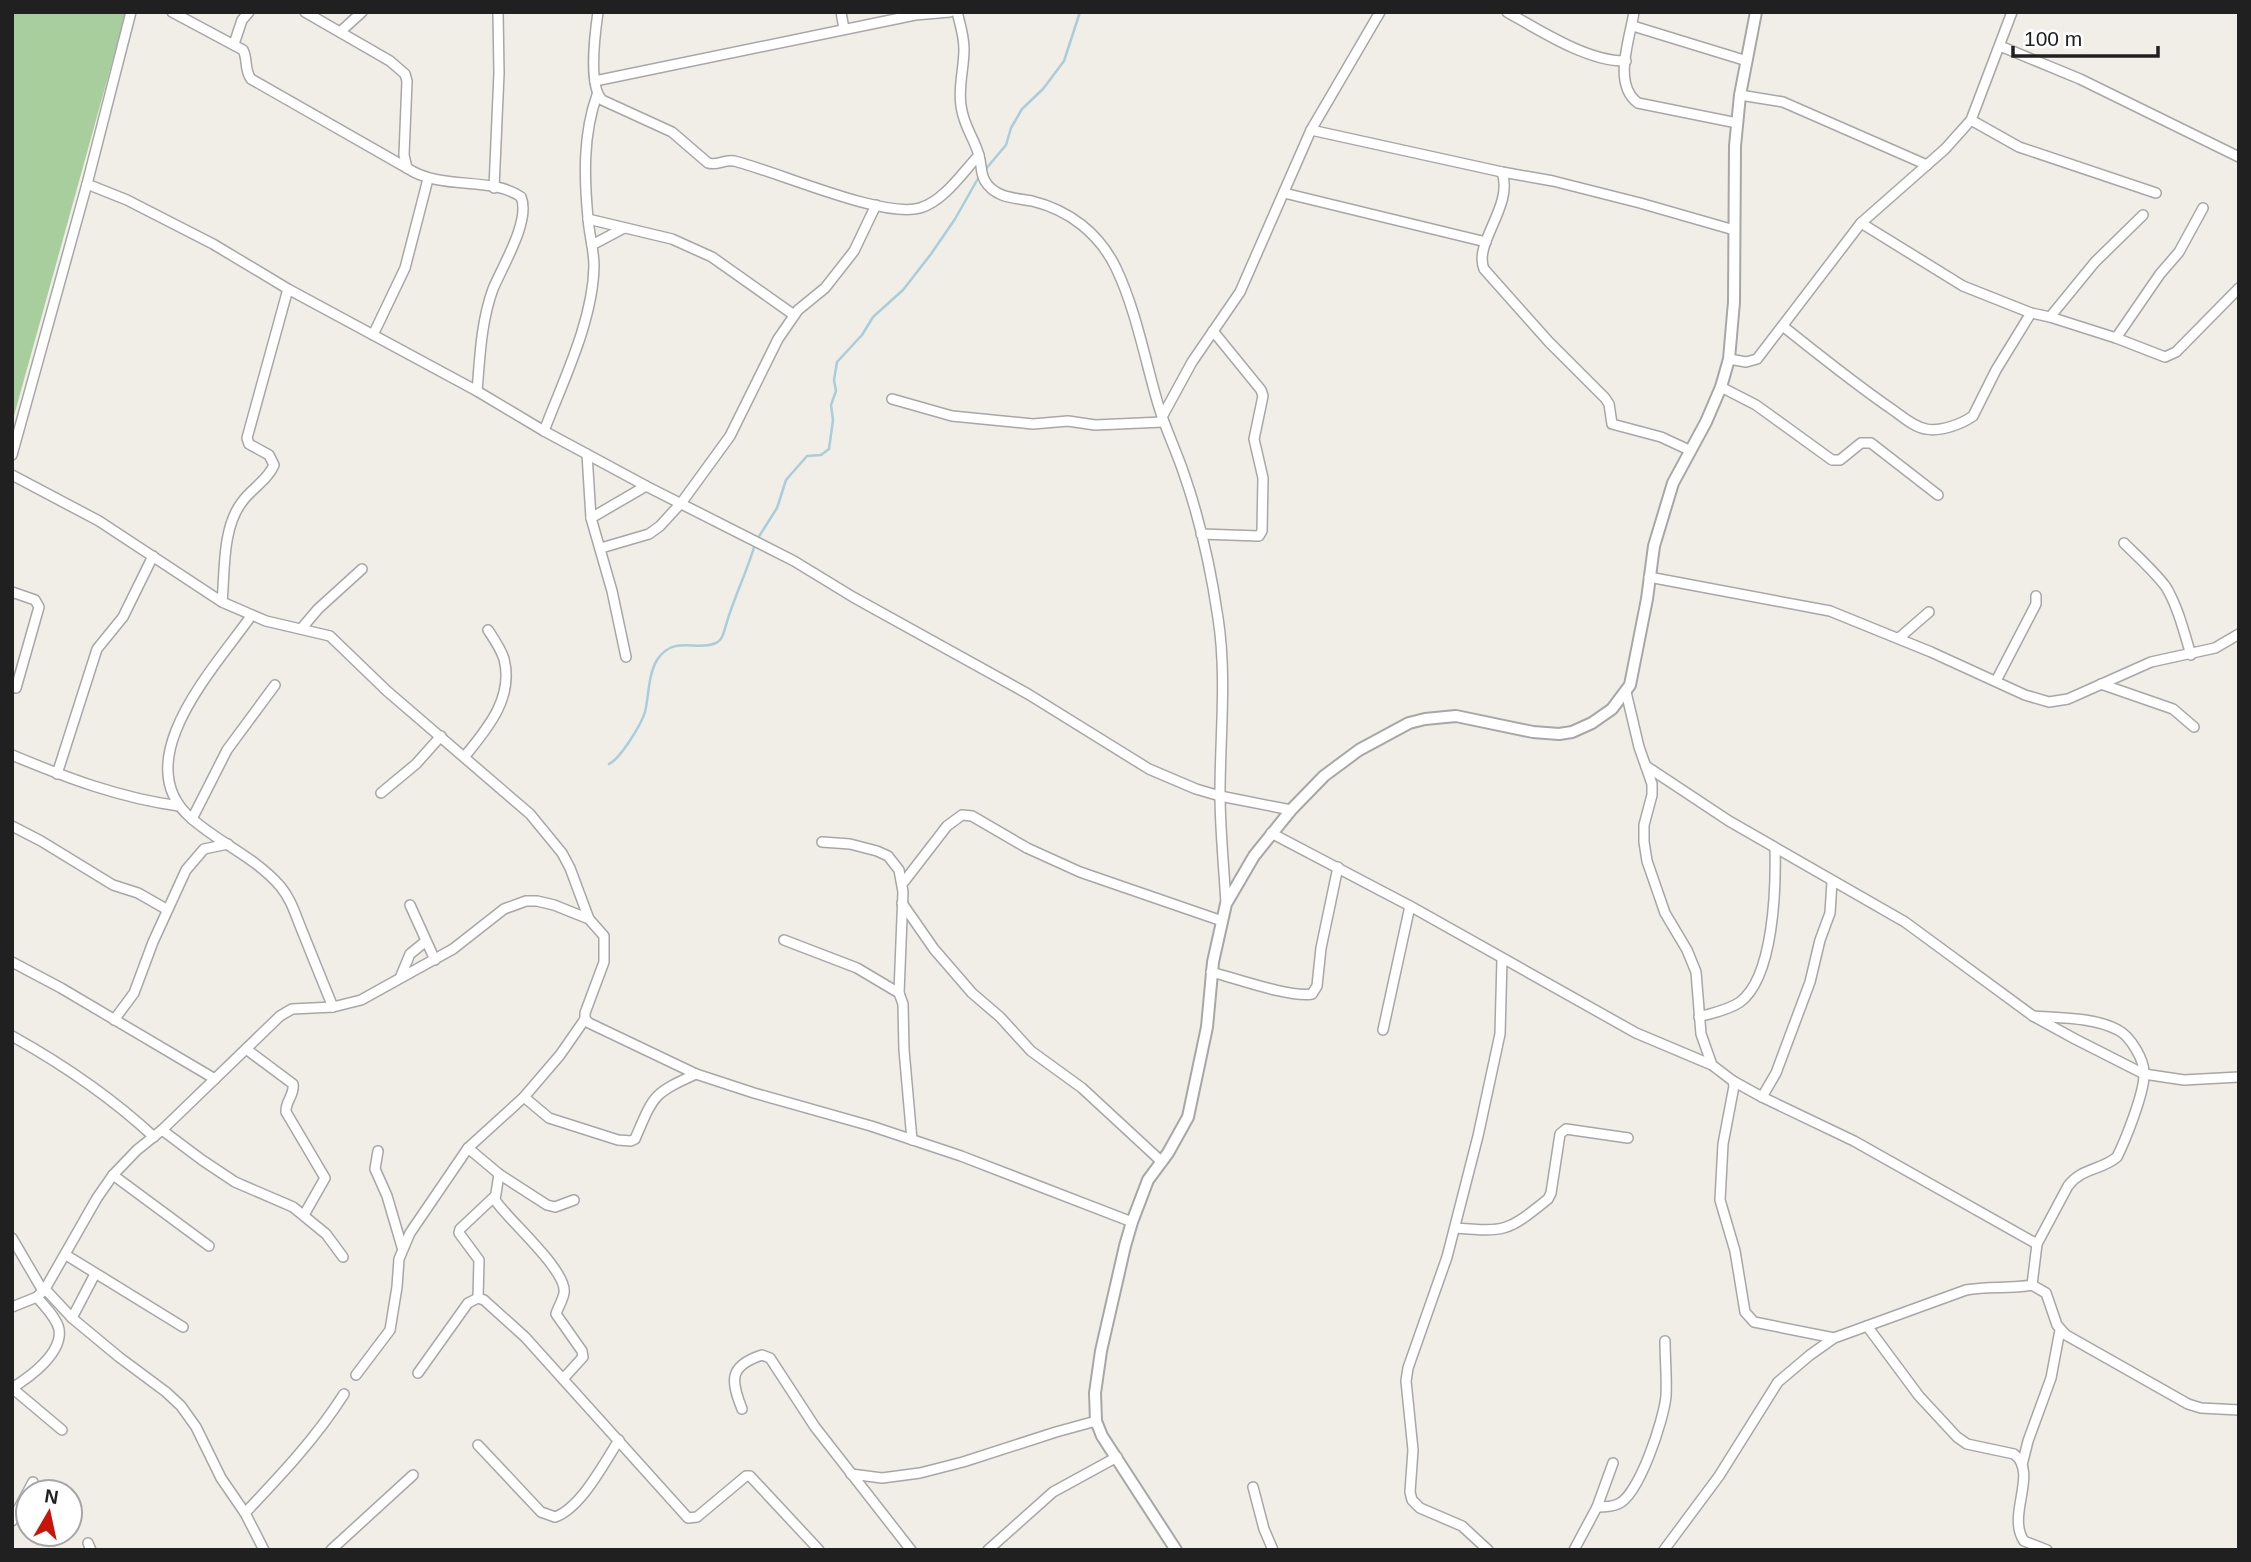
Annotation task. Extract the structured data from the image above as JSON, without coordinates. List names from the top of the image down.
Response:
{
  "scale_bar": "100 m",
  "north": "top"
}
